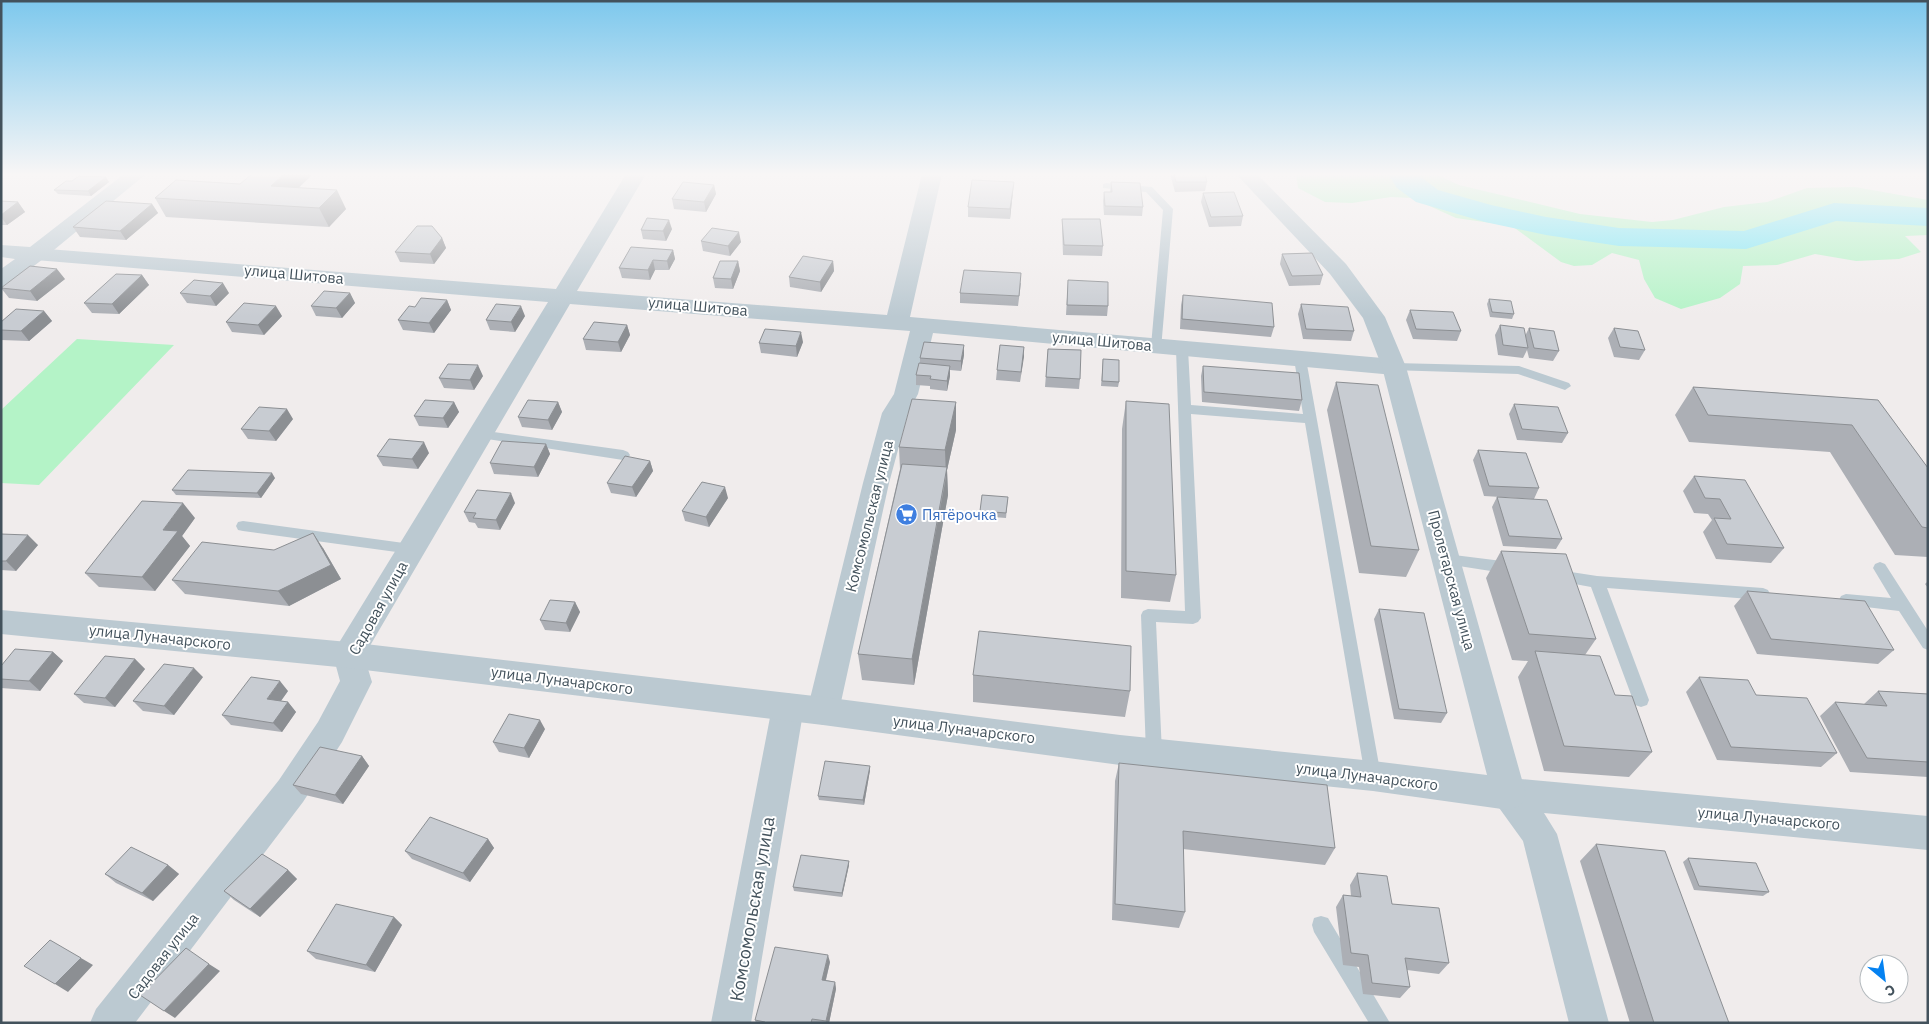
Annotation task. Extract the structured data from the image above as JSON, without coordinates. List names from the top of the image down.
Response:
{
  "streets": {
    "street": [
      "улица Шитова",
      "Комсомольская улица",
      "Пролетарская улица",
      "Садовая улица",
      "улица Луначарского"
    ]
  },
  "crossings": [
    ["улица Шитова", "Комсомольская улица"],
    ["улица Шитова", "Пролетарская улица"],
    ["улица Шитова", "Садовая улица"],
    ["Комсомольская улица", "улица Луначарского"],
    ["Пролетарская улица", "улица Луначарского"],
    ["Садовая улица", "улица Луначарского"]
  ],
  "places": {
    "supermarket": ["Пятёрочка"]
  },
  "north": "bottom right"
}
